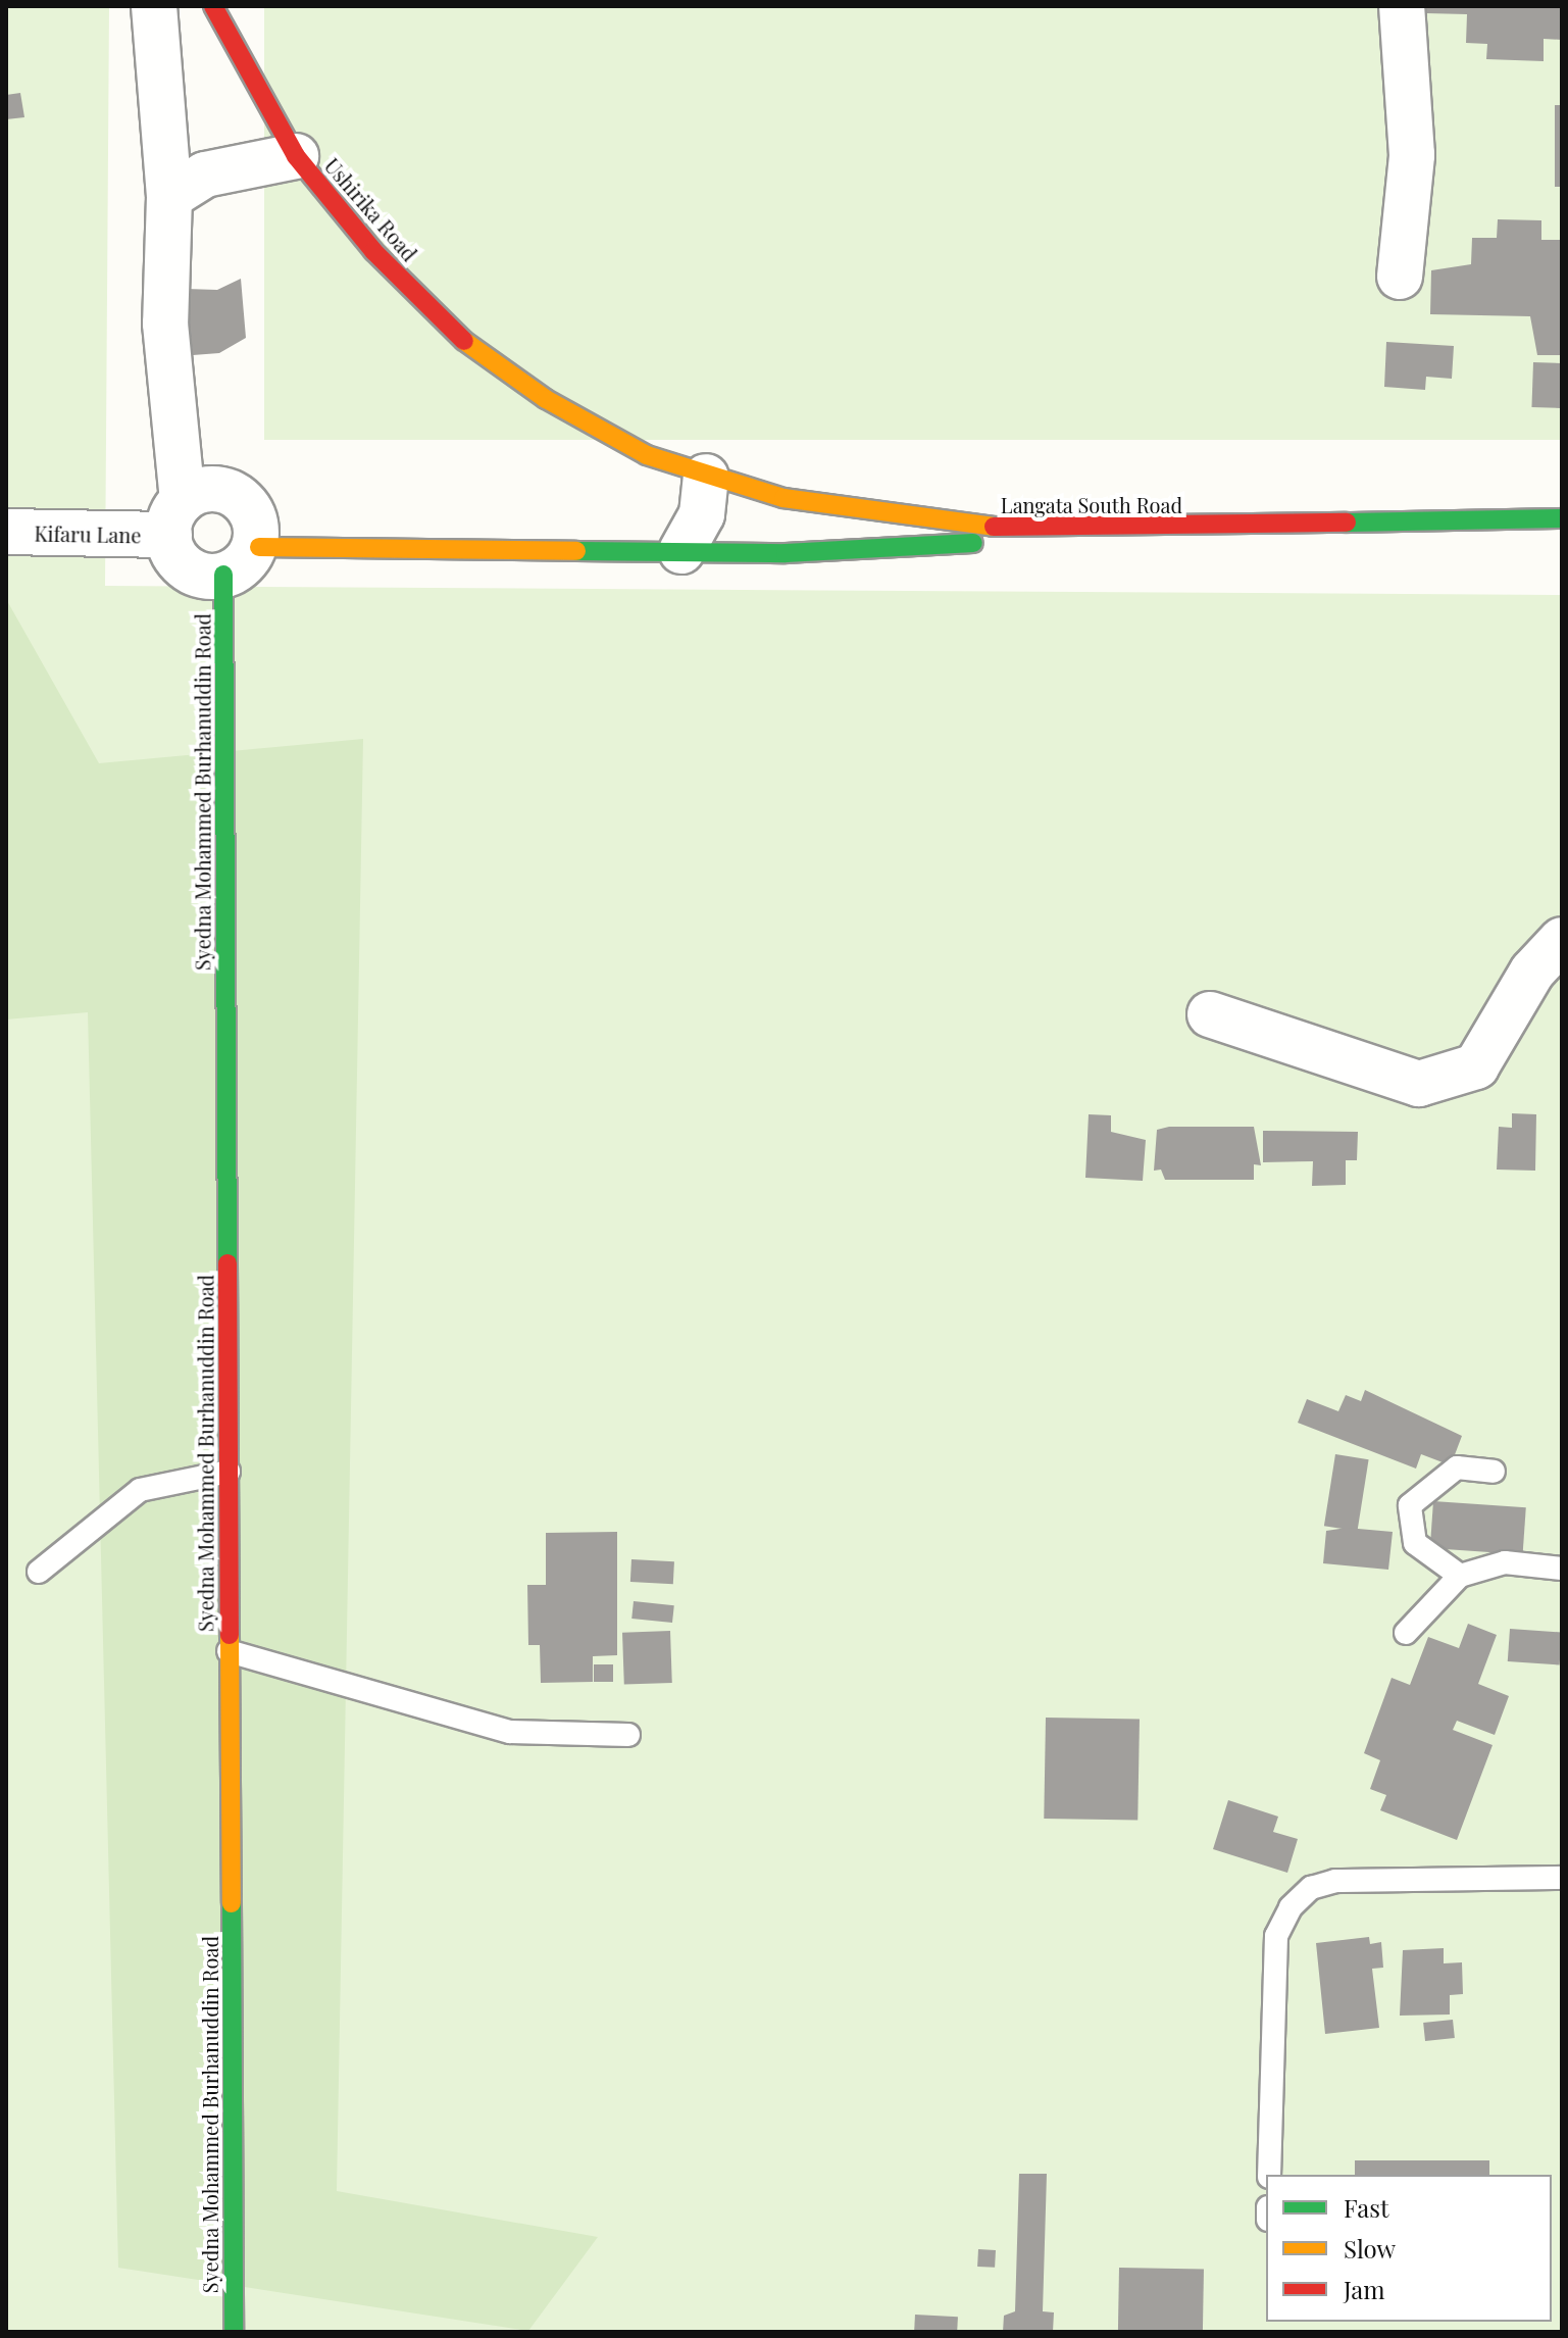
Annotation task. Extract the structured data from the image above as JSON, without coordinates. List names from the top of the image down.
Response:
{
  "streets": {
    "street": [
      "Ushirika Road",
      "Langata South Road",
      "Kifaru Lane",
      "Syedna Mohammed Burhanuddin Road"
    ]
  },
  "crossings": [
    ["Ushirika Road", "Langata South Road"],
    ["Kifaru Lane", "Syedna Mohammed Burhanuddin Road"]
  ],
  "legend": ["Fast", "Slow", "Jam"]
}
